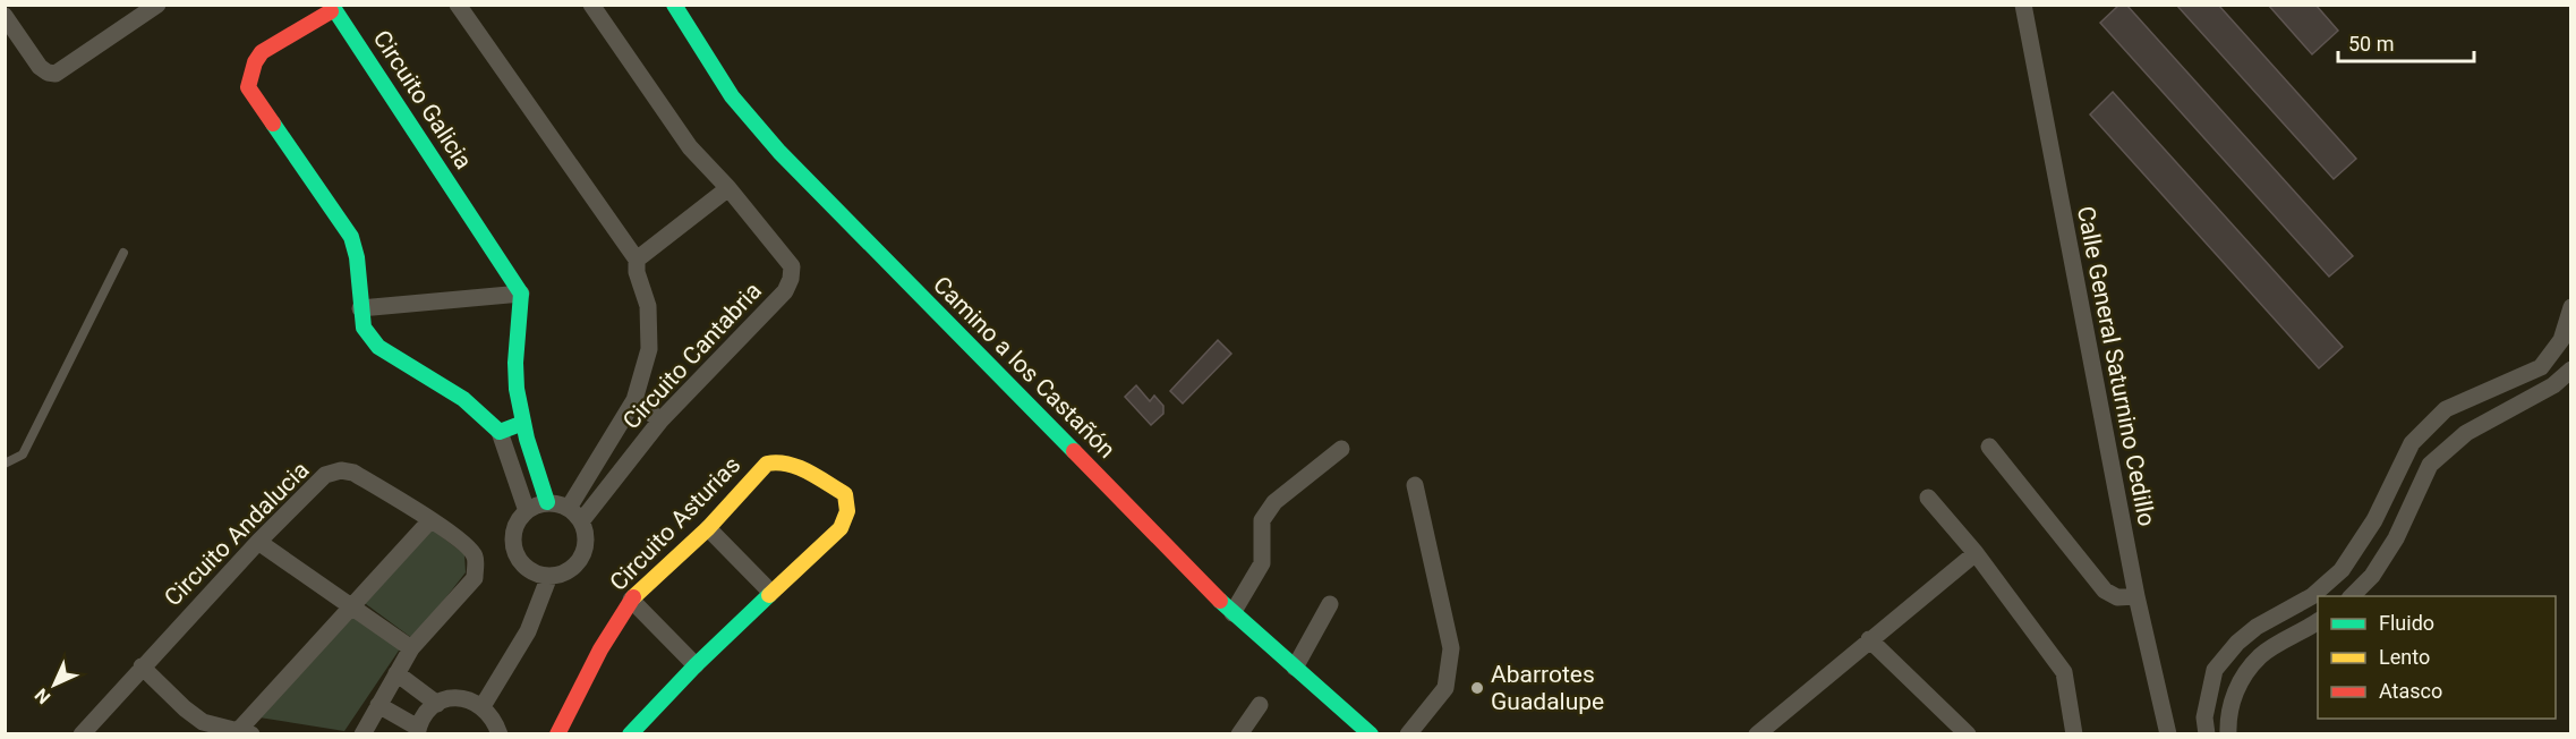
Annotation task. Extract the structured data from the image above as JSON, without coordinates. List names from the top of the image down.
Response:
{
  "streets": {
    "street": [
      "Circuito Galicia",
      "Circuito Cantabria",
      "Calle General Saturnino Cedillo",
      "Camino a los Castañón",
      "Circuito Asturias",
      "Circuito Andalucia"
    ]
  },
  "crossings": [
    ["Circuito Galicia", "Circuito Cantabria"]
  ],
  "places": ["Abarrotes Guadalupe"],
  "legend": ["Fluido", "Lento", "Atasco"],
  "scale_bar": "50 m",
  "north": "bottom left"
}
